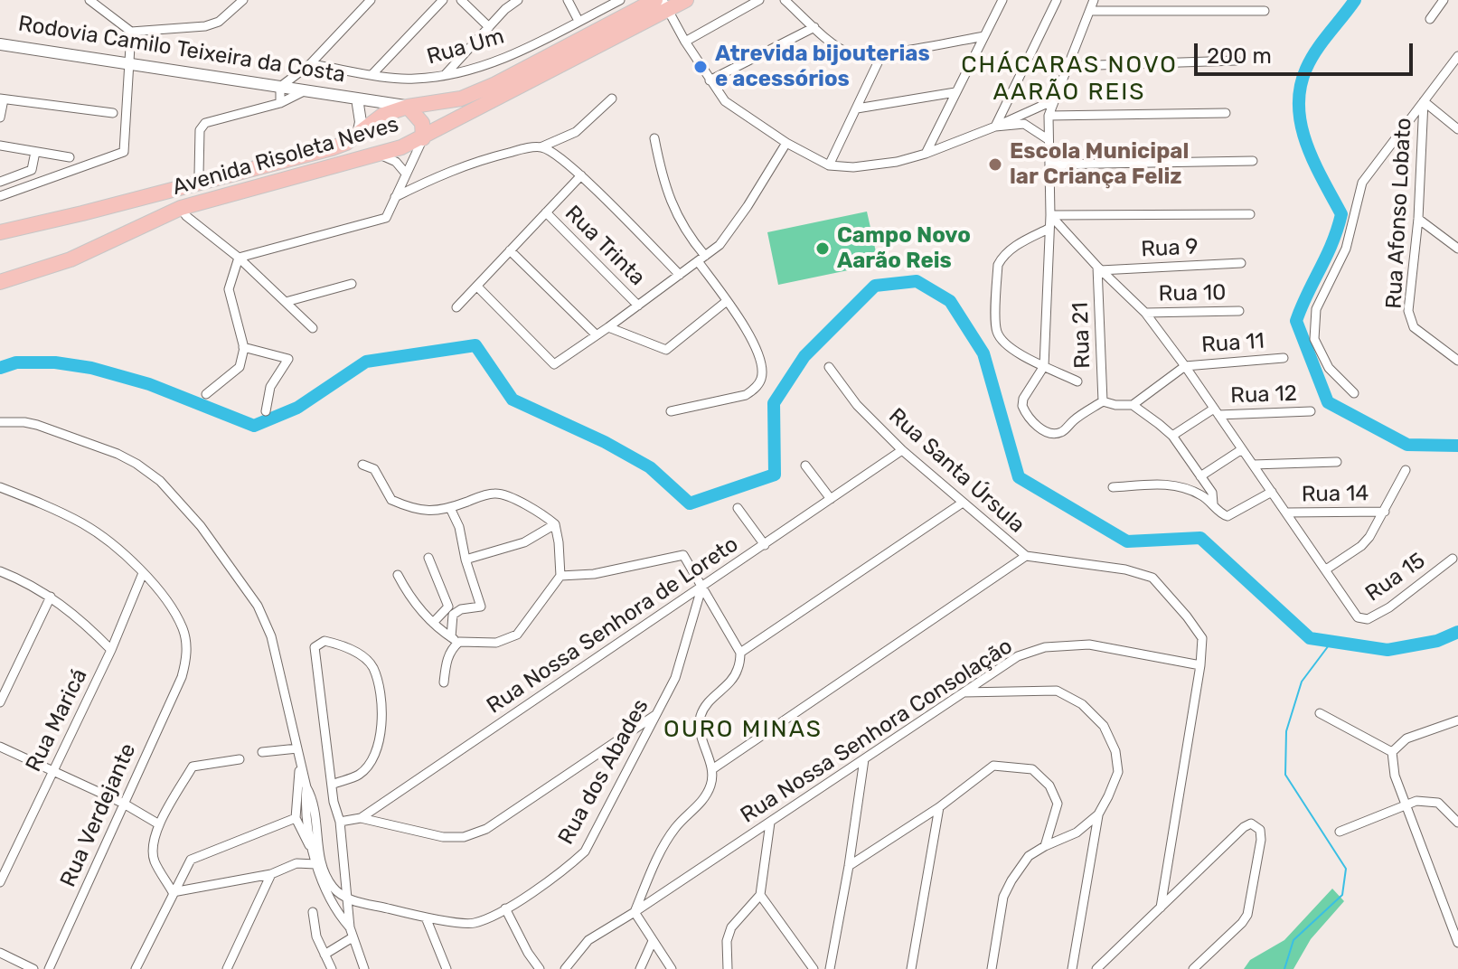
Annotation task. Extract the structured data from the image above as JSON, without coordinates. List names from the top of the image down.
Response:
{
  "streets": {
    "highway": ["Rodovia Camilo Teixeira da Costa", "Avenida Risoleta Neves"],
    "street": [
      "Rua Um",
      "Rua Afonso Lobato",
      "Rua Trinta",
      "Rua 9",
      "Rua 10",
      "Rua 21",
      "Rua 11",
      "Rua 12",
      "Rua Santa Úrsula",
      "Rua 14",
      "Rua 15",
      "Rua Nossa Senhora de Loreto",
      "Rua Maricá",
      "Rua Nossa Senhora Consolação",
      "Rua dos Abades",
      "Rua Verdejante"
    ]
  },
  "crossings": [
    ["Rodovia Camilo Teixeira da Costa", "Avenida Risoleta Neves"],
    ["Rua 9", "Rua 21"],
    ["Rua Santa Úrsula", "Rua Nossa Senhora de Loreto"],
    ["Rua Santa Úrsula", "Rua Nossa Senhora Consolação"],
    ["Rua Nossa Senhora de Loreto", "Rua dos Abades"],
    ["Rua Maricá", "Rua Verdejante"]
  ],
  "districts": ["CHÁCARAS NOVO AARÃO REIS", "OURO MINAS"],
  "places": ["Atrevida bijouterias e acessórios", "Escola Municipal lar Criança Feliz", "Campo Novo Aarão Reis"],
  "scale_bar": "200 m"
}
